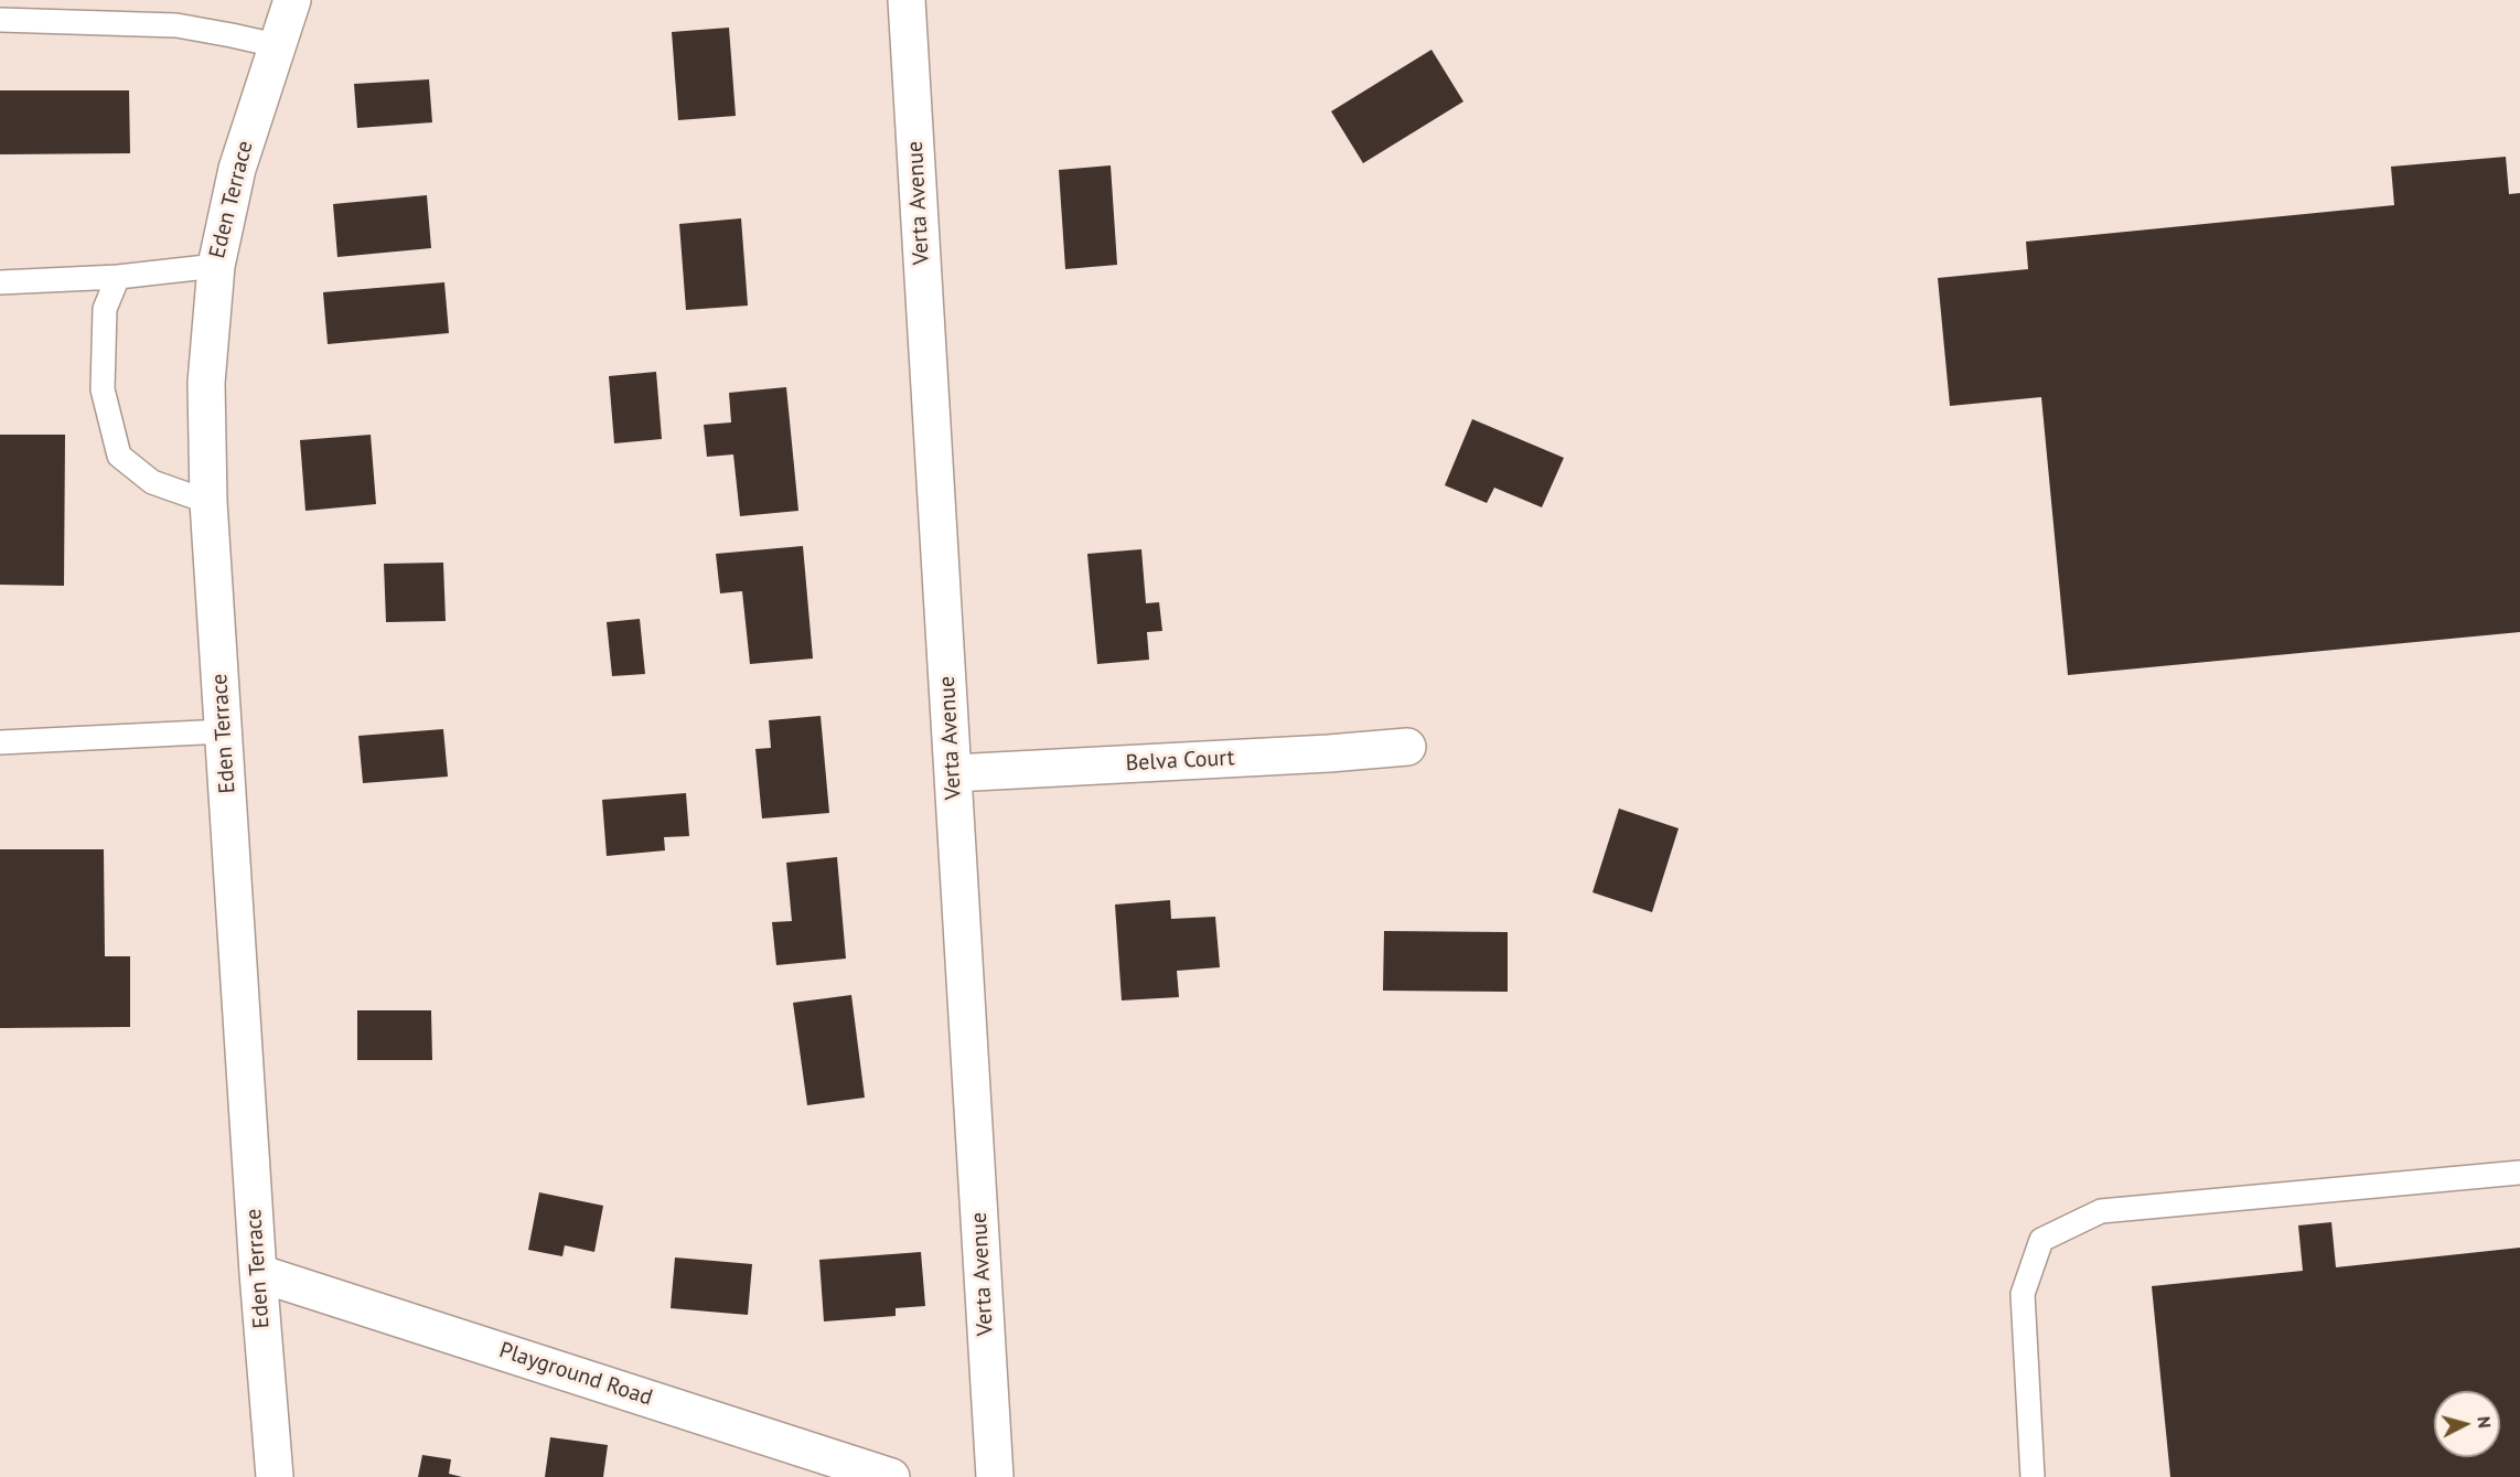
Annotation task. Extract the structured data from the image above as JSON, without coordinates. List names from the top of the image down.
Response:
{
  "streets": {
    "street": [
      "Eden Terrace",
      "Verta Avenue",
      "Belva Court",
      "Playground Road"
    ]
  },
  "crossings": [
    ["Eden Terrace", "Playground Road"],
    ["Verta Avenue", "Belva Court"]
  ],
  "north": "right"
}
